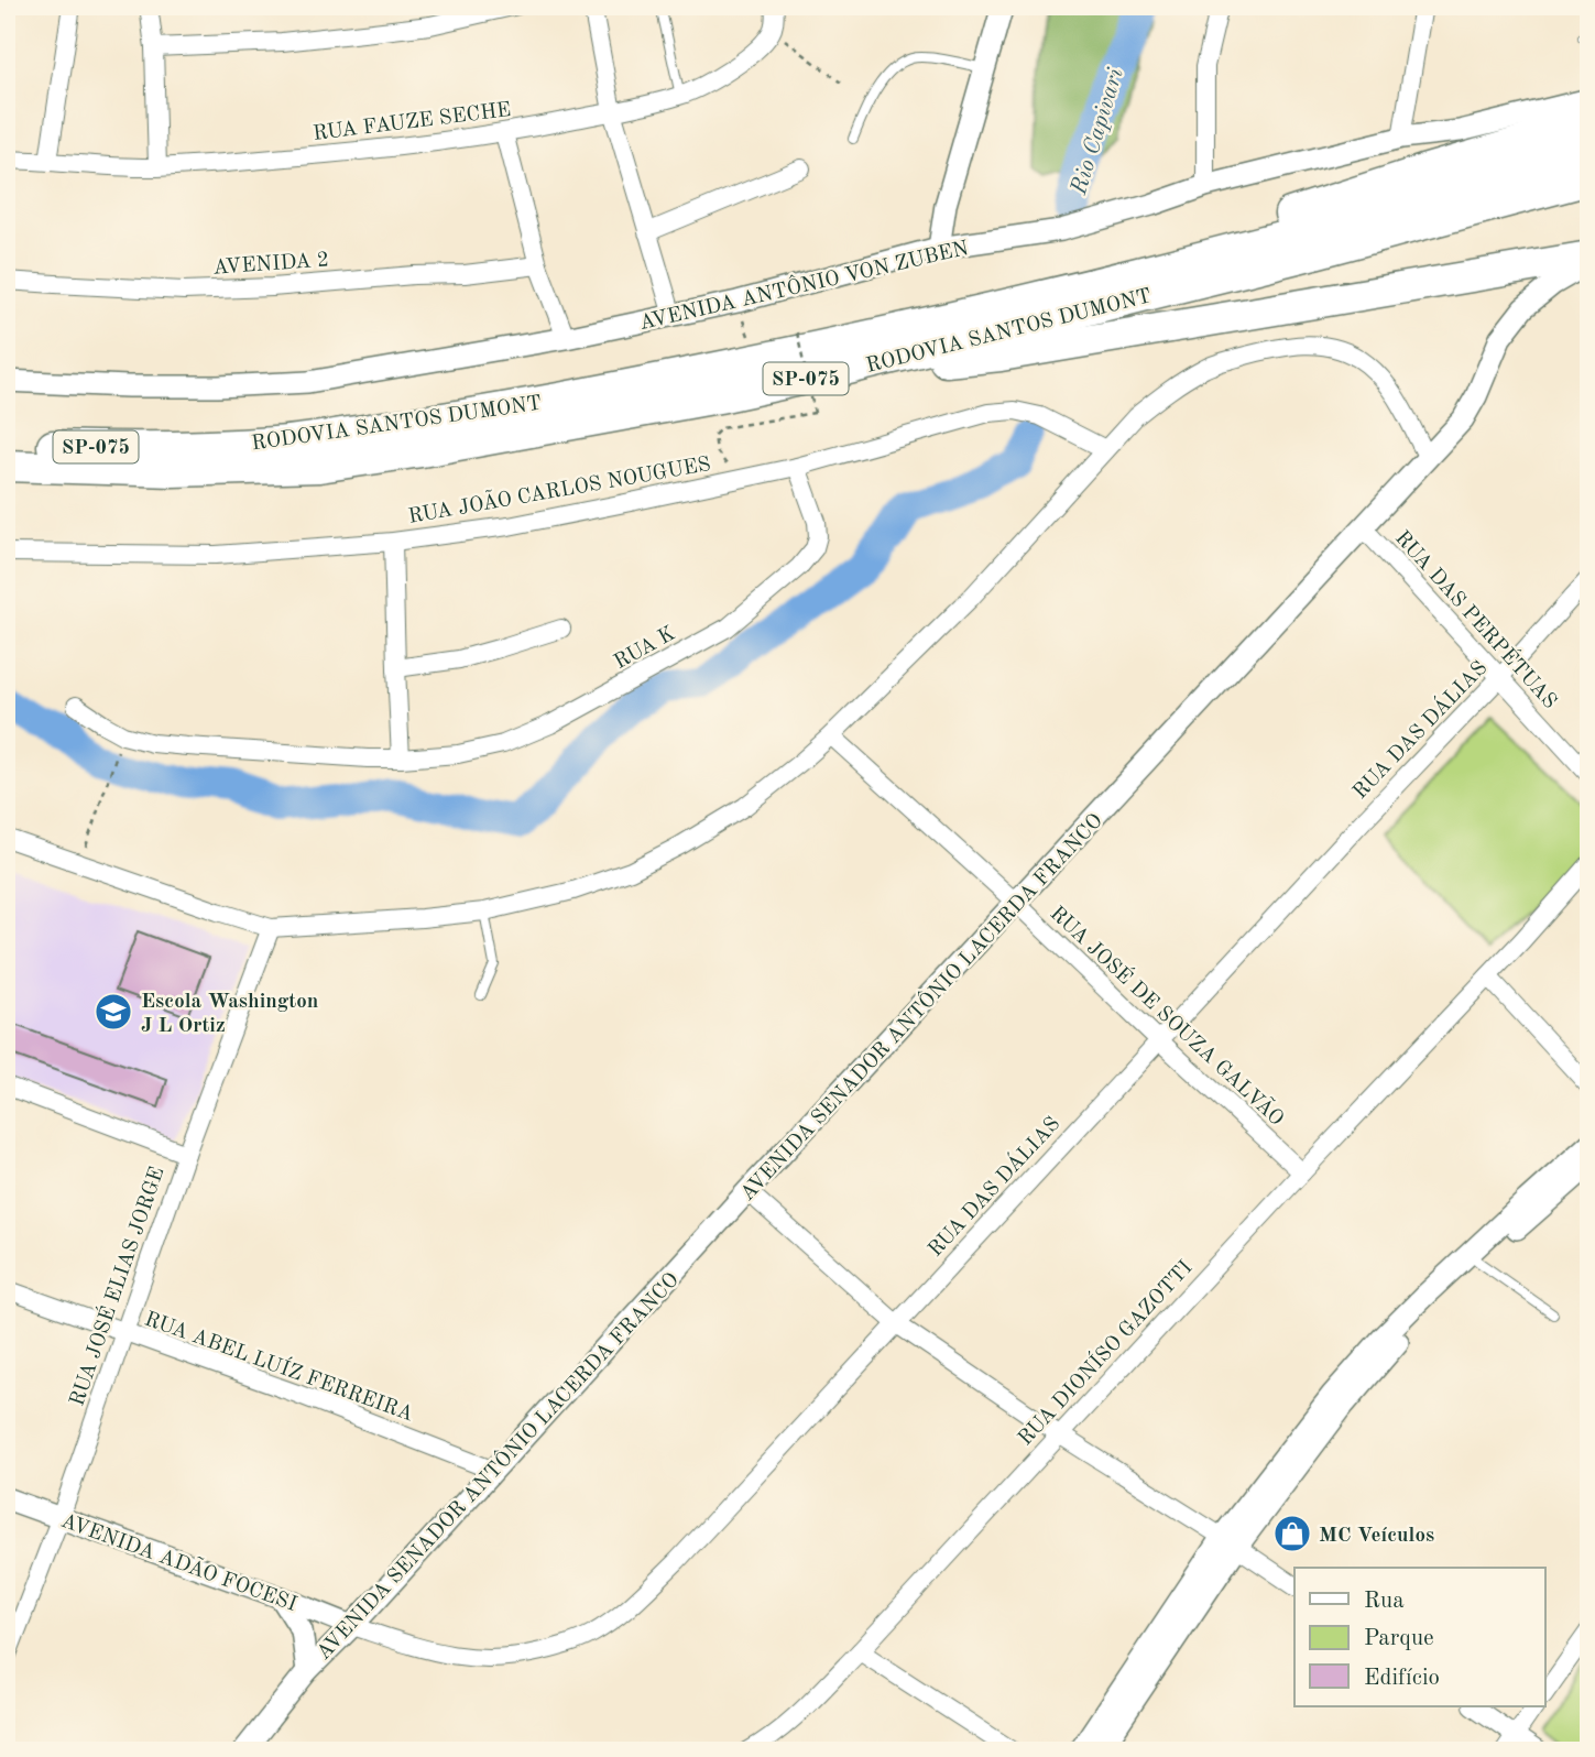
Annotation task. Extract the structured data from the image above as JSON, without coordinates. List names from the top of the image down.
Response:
{
  "streets": {
    "highway": ["RODOVIA SANTOS DUMONT", "SP-075"],
    "street": [
      "RUA FAUZE SECHE",
      "AVENIDA 2",
      "AVENIDA ANTÔNIO VON ZUBEN",
      "RUA JOÃO CARLOS NOUGUES",
      "RUA DAS PERPÉTUAS",
      "RUA K",
      "RUA DAS DÁLIAS",
      "AVENIDA SENADOR ANTÔNIO LACERDA FRANCO",
      "RUA JOSÉ DE SOUZA GALVÃO",
      "RUA JOSÉ ELIAS JORGE",
      "RUA DIONÍSO GAZOTTI",
      "RUA ABEL LUÍZ FERREIRA",
      "AVENIDA ADÃO FOCESI"
    ]
  },
  "crossings": [
    ["RUA JOÃO CARLOS NOUGUES", "RUA K"],
    ["RUA DAS PERPÉTUAS", "RUA DAS DÁLIAS"],
    ["RUA DAS PERPÉTUAS", "AVENIDA SENADOR ANTÔNIO LACERDA FRANCO"],
    ["RUA DAS DÁLIAS", "AVENIDA SENADOR ANTÔNIO LACERDA FRANCO"],
    ["RUA DAS DÁLIAS", "RUA JOSÉ DE SOUZA GALVÃO"],
    ["RUA DAS DÁLIAS", "AVENIDA ADÃO FOCESI"],
    ["AVENIDA SENADOR ANTÔNIO LACERDA FRANCO", "RUA JOSÉ DE SOUZA GALVÃO"],
    ["AVENIDA SENADOR ANTÔNIO LACERDA FRANCO", "RUA ABEL LUÍZ FERREIRA"],
    ["AVENIDA SENADOR ANTÔNIO LACERDA FRANCO", "AVENIDA ADÃO FOCESI"],
    ["RUA JOSÉ DE SOUZA GALVÃO", "RUA DIONÍSO GAZOTTI"],
    ["RUA JOSÉ ELIAS JORGE", "RUA ABEL LUÍZ FERREIRA"],
    ["RUA JOSÉ ELIAS JORGE", "AVENIDA ADÃO FOCESI"]
  ],
  "water": ["Rio Capivari"],
  "places": {
    "school or university": ["Escola Washington J L Ortiz"],
    "shop": ["MC Veículos"]
  },
  "legend": ["Rua", "Parque", "Edifício"]
}
